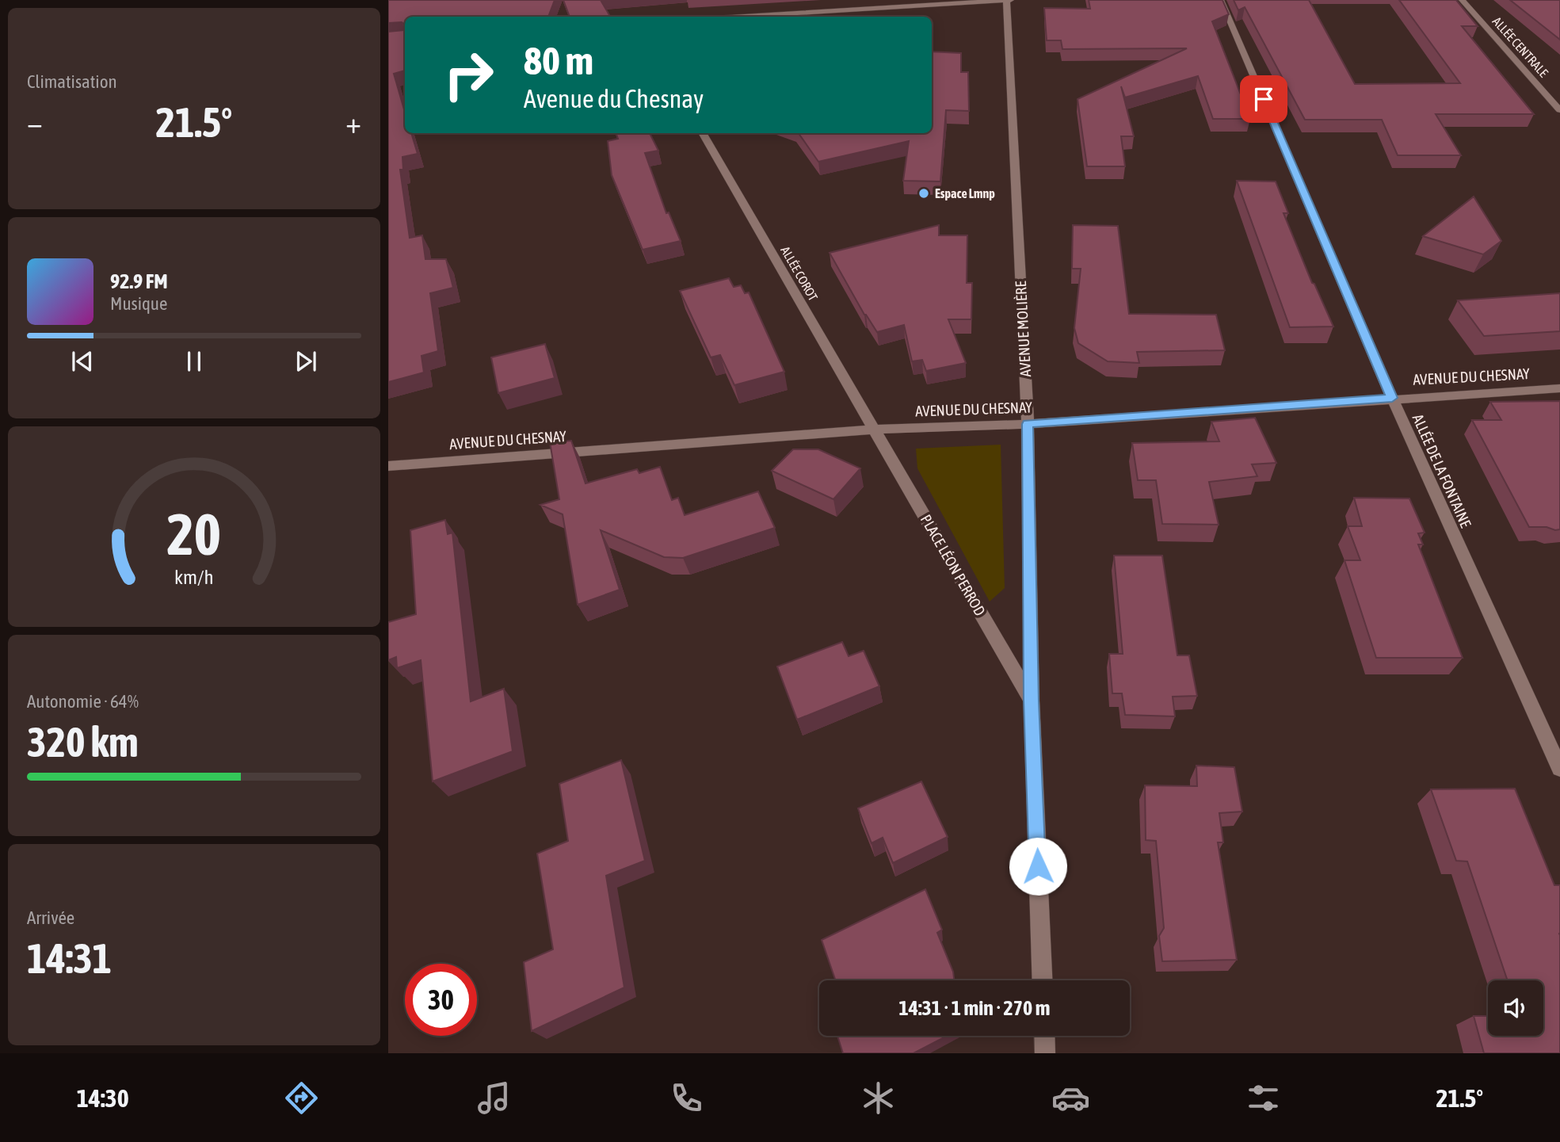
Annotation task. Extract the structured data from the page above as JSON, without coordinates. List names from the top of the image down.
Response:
{
  "streets": {
    "street": [
      "ALLÉE CENTRALE",
      "ALLÉE COROT",
      "AVENUE MOLIÈRE",
      "AVENUE DU CHESNAY",
      "ALLÉE DE LA FONTAINE",
      "PLACE LÉON PERROD"
    ]
  },
  "crossings": [
    ["ALLÉE COROT", "AVENUE DU CHESNAY"],
    ["ALLÉE COROT", "PLACE LÉON PERROD"],
    ["AVENUE MOLIÈRE", "AVENUE DU CHESNAY"],
    ["AVENUE MOLIÈRE", "PLACE LÉON PERROD"],
    ["AVENUE DU CHESNAY", "ALLÉE DE LA FONTAINE"],
    ["AVENUE DU CHESNAY", "PLACE LÉON PERROD"]
  ],
  "places": ["Espace Lmnp"],
  "page": {
    "tile": [
      "Climatisation",
      ["Autonomie · 64%", "320 km"],
      ["Arrivée", "14:31"]
    ],
    "turn": ["80 m", "Avenue du Chesnay"],
    "heat": ["−", "21.5°", "+"],
    "song": ["92.9 FM", "Musique"],
    "limit": "30",
    "trip": "14:31 · 1 min · 270 m",
    "tabs": ["14:30", "21.5°"],
    "gauge": ["20", "km/h"]
  }
}
